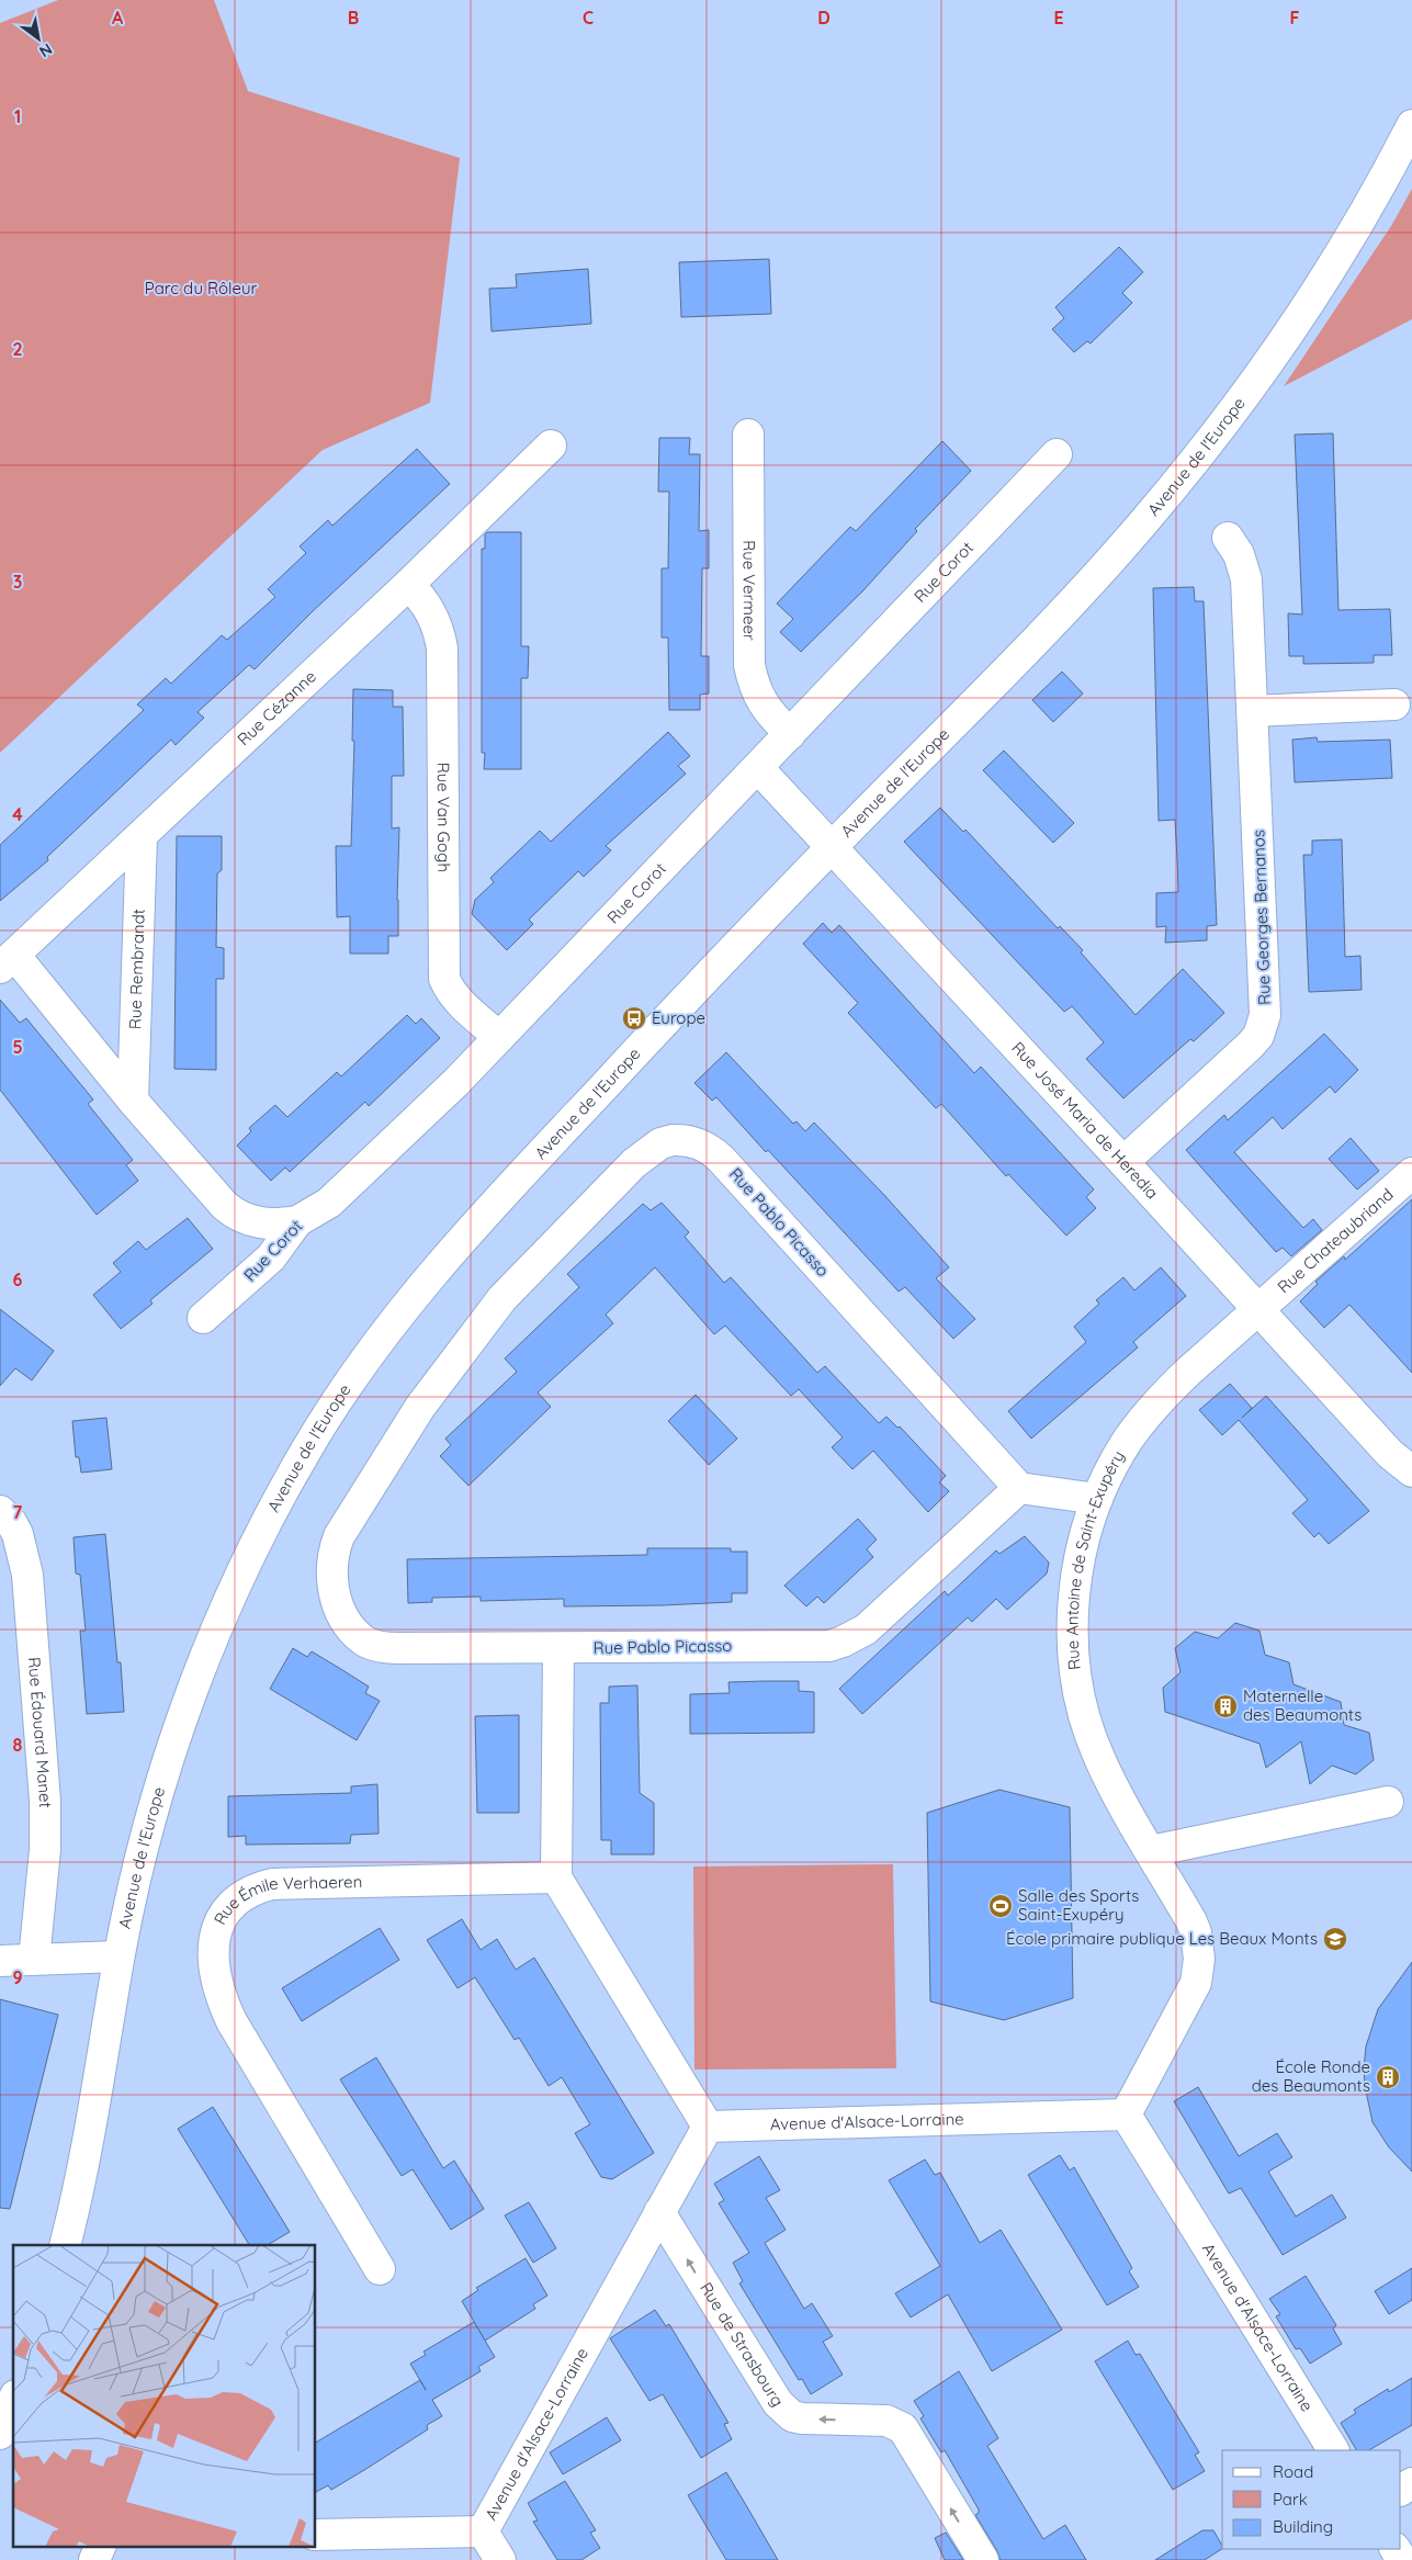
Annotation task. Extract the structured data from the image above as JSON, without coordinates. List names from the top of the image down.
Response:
{
  "streets": {
    "street": [
      "Avenue de l'Europe",
      "Rue Corot",
      "Rue Vermeer",
      "Rue Cézanne",
      "Rue Van Gogh",
      "Rue Georges Bernanos",
      "Rue Rembrandt",
      "Rue José Maria de Heredia",
      "Rue Pablo Picasso",
      "Rue Chateaubriand",
      "Rue Antoine de Saint-Exupéry",
      "Rue Édouard Manet",
      "Rue Émile Verhaeren",
      "Avenue d'Alsace-Lorraine",
      "Rue de Strasbourg"
    ]
  },
  "crossings": [
    ["Avenue de l'Europe", "Rue José Maria de Heredia"],
    ["Rue Corot", "Rue Vermeer"],
    ["Rue Corot", "Rue Van Gogh"],
    ["Rue Corot", "Rue José Maria de Heredia"],
    ["Rue Cézanne", "Rue Van Gogh"],
    ["Rue Cézanne", "Rue Rembrandt"],
    ["Rue Georges Bernanos", "Rue José Maria de Heredia"],
    ["Rue José Maria de Heredia", "Rue Chateaubriand"],
    ["Rue José Maria de Heredia", "Rue Antoine de Saint-Exupéry"],
    ["Rue Chateaubriand", "Rue Antoine de Saint-Exupéry"],
    ["Rue Antoine de Saint-Exupéry", "Avenue d'Alsace-Lorraine"],
    ["Avenue d'Alsace-Lorraine", "Rue de Strasbourg"]
  ],
  "one_way": ["Rue de Strasbourg"],
  "parks": ["Parc du Rôleur"],
  "places": {
    "bus stop": ["Europe"],
    "building": ["Maternelle des Beaumonts", "École Ronde des Beaumonts"],
    "sports": ["Salle des Sports Saint-Exupéry"],
    "school or university": ["École primaire publique Les Beaux Monts"]
  },
  "legend": ["Road", "Park", "Building"],
  "north": "bottom right",
  "grid": {
    "columns": [
      "A",
      "B",
      "C",
      "D",
      "E",
      "F"
    ],
    "rows": [
      "1",
      "2",
      "3",
      "4",
      "5",
      "6",
      "7",
      "8",
      "9"
    ]
  }
}
